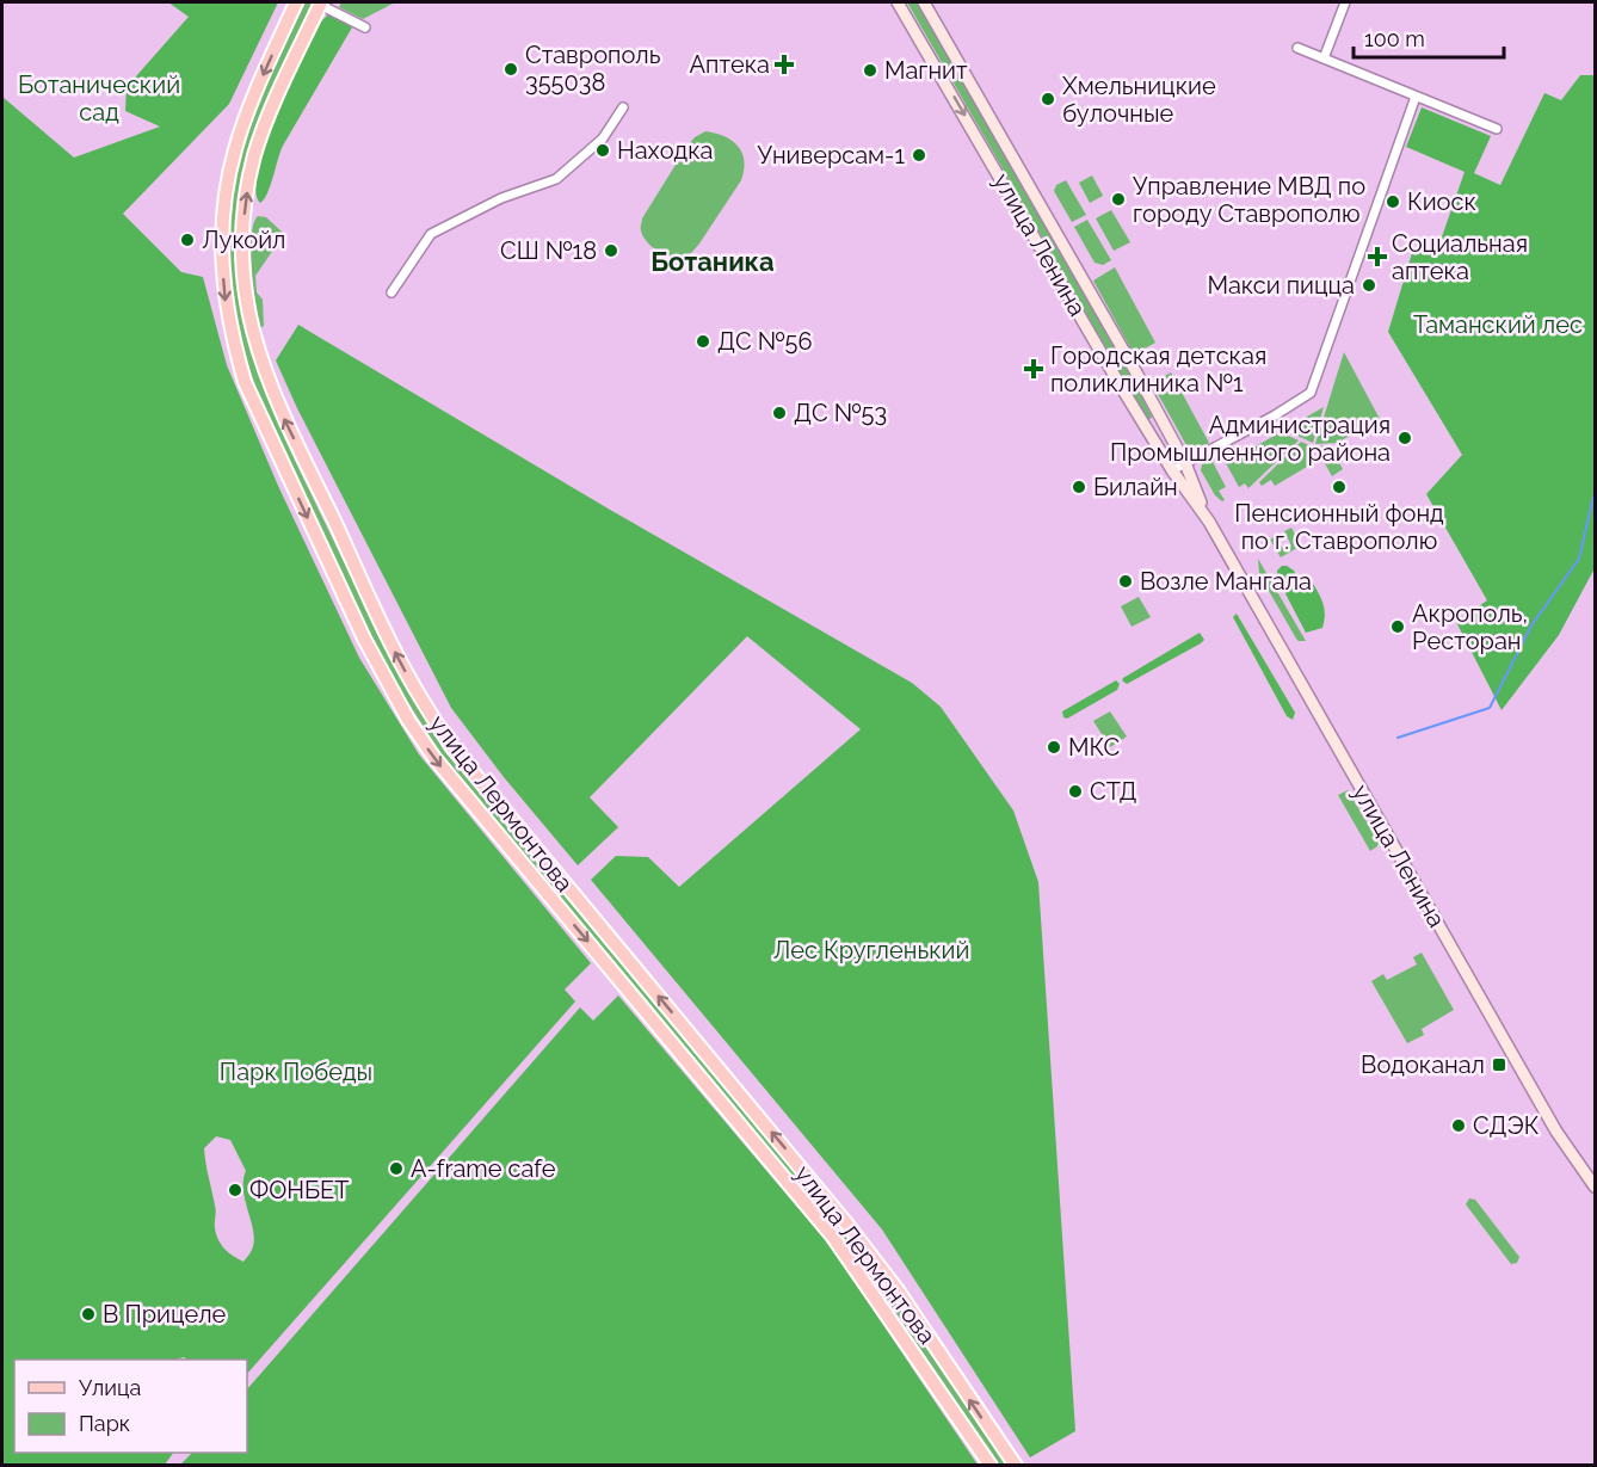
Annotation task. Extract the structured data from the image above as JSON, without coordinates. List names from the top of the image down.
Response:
{
  "streets": {
    "main road": ["улица Ленина", "улица Лермонтова"]
  },
  "districts": ["Ботаника"],
  "parks": [
    "Ботанический сад",
    "Таманский лес",
    "Лес Кругленький",
    "Парк Победы"
  ],
  "places": {
    "health": ["Аптека", "Социальная аптека", "Городская детская поликлиника №1"],
    "other": [
      "Ставрополь 355038",
      "Магнит",
      "Хмельницкие булочные",
      "Находка",
      "Универсам-1",
      "Управление МВД по городу Ставрополю",
      "Киоск",
      "Лукойл",
      "СШ №18",
      "Макси пицца",
      "ДС №56",
      "ДС №53",
      "Администрация Промышленного района",
      "Билайн",
      "Пенсионный фонд по г. Ставрополю",
      "Возле Мангала",
      "Акрополь, Ресторан",
      "МКС",
      "СТД",
      "СДЭК",
      "A-frame cafe",
      "ФОНБЕТ",
      "В Прицеле"
    ],
    "transit": ["Водоканал"]
  },
  "legend": ["Улица", "Парк"],
  "scale_bar": "100 m"
}
